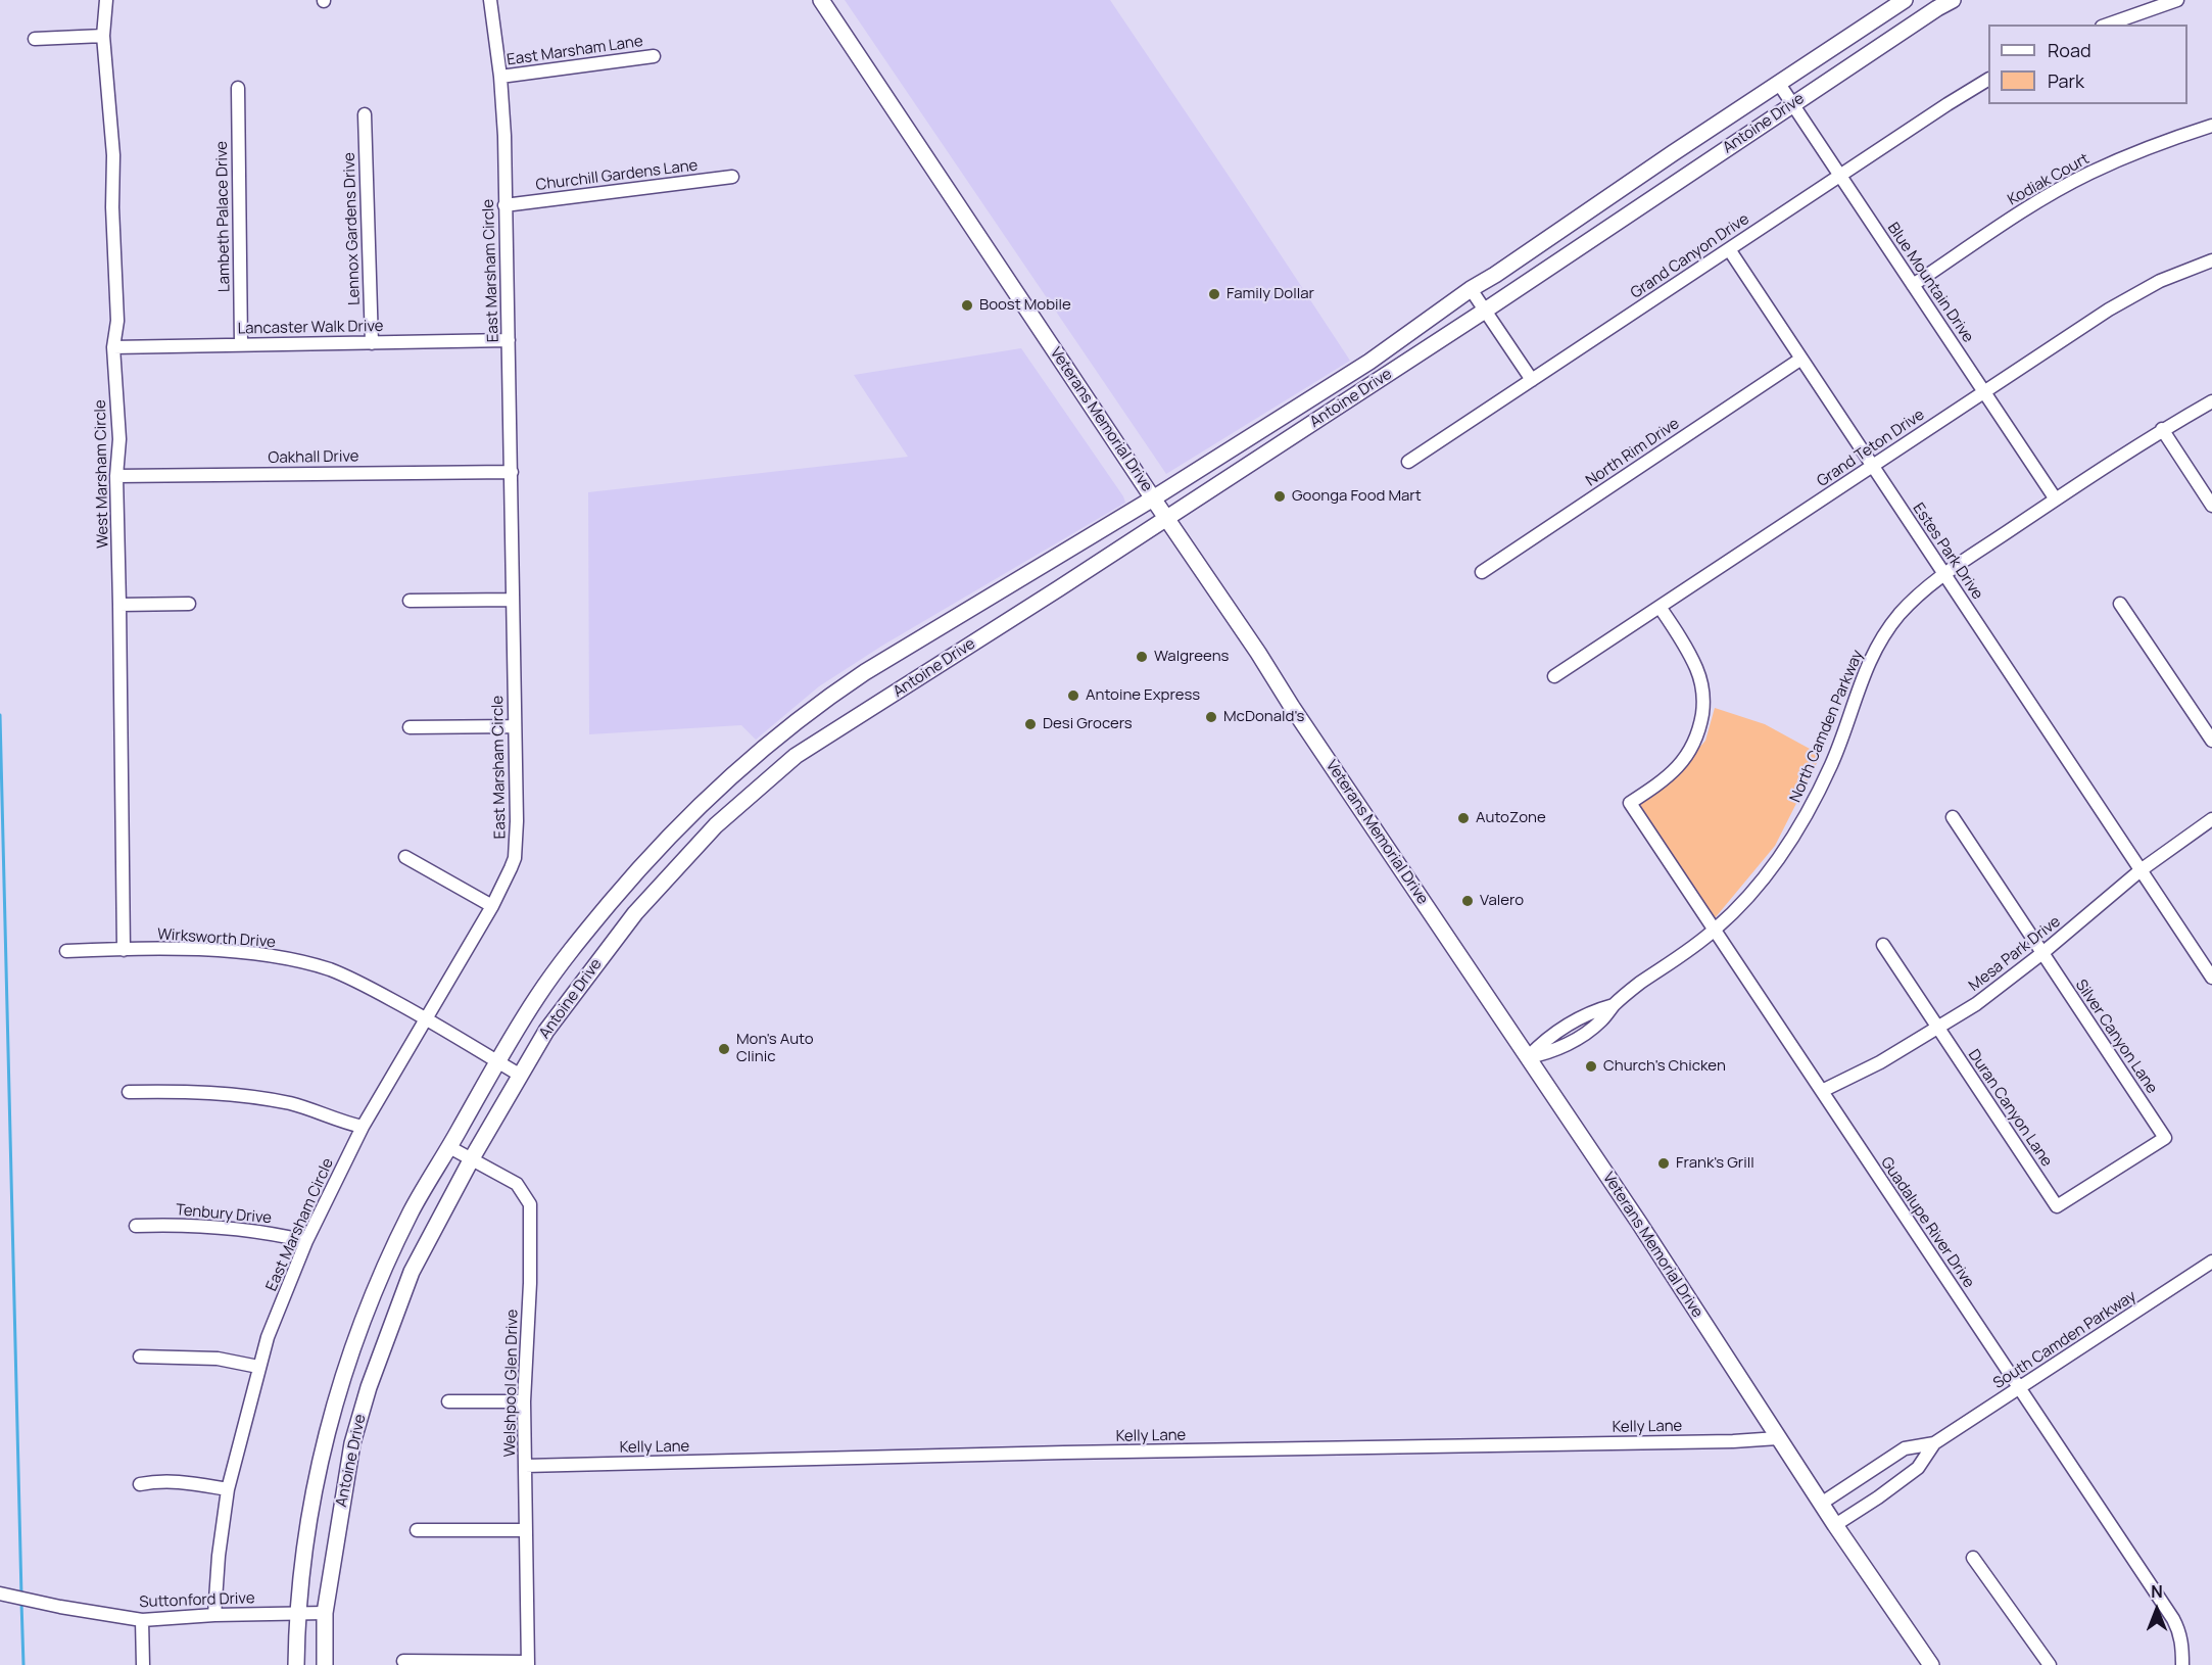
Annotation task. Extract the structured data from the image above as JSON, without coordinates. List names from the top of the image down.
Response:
{
  "streets": {
    "main road": ["Antoine Drive", "Veterans Memorial Drive"],
    "street": [
      "East Marsham Lane",
      "Churchill Gardens Lane",
      "Kodiak Court",
      "Lambeth Palace Drive",
      "Lennox Gardens Drive",
      "Grand Canyon Drive",
      "East Marsham Circle",
      "Blue Mountain Drive",
      "Lancaster Walk Drive",
      "Grand Teton Drive",
      "North Rim Drive",
      "Oakhall Drive",
      "West Marsham Circle",
      "Estes Park Drive",
      "North Camden Parkway",
      "Wirksworth Drive",
      "Mesa Park Drive",
      "Silver Canyon Lane",
      "Duran Canyon Lane",
      "Tenbury Drive",
      "Guadalupe River Drive",
      "South Camden Parkway",
      "Welshpool Glen Drive",
      "Kelly Lane",
      "Suttonford Drive"
    ]
  },
  "crossings": [
    ["East Marsham Lane", "East Marsham Circle"],
    ["Antoine Drive", "Blue Mountain Drive"],
    ["Antoine Drive", "Veterans Memorial Drive"],
    ["Antoine Drive", "Wirksworth Drive"],
    ["Antoine Drive", "Welshpool Glen Drive"],
    ["Antoine Drive", "Suttonford Drive"],
    ["Churchill Gardens Lane", "East Marsham Circle"],
    ["Kodiak Court", "Blue Mountain Drive"],
    ["Lambeth Palace Drive", "Lancaster Walk Drive"],
    ["Lennox Gardens Drive", "Lancaster Walk Drive"],
    ["Grand Canyon Drive", "Blue Mountain Drive"],
    ["Grand Canyon Drive", "Estes Park Drive"],
    ["East Marsham Circle", "Lancaster Walk Drive"],
    ["East Marsham Circle", "Oakhall Drive"],
    ["East Marsham Circle", "Wirksworth Drive"],
    ["East Marsham Circle", "Tenbury Drive"],
    ["East Marsham Circle", "Suttonford Drive"],
    ["Blue Mountain Drive", "Grand Teton Drive"],
    ["Blue Mountain Drive", "North Camden Parkway"],
    ["Lancaster Walk Drive", "West Marsham Circle"],
    ["Veterans Memorial Drive", "North Camden Parkway"],
    ["Veterans Memorial Drive", "South Camden Parkway"],
    ["Veterans Memorial Drive", "Kelly Lane"],
    ["Grand Teton Drive", "Estes Park Drive"],
    ["Grand Teton Drive", "Guadalupe River Drive"],
    ["North Rim Drive", "Estes Park Drive"],
    ["Oakhall Drive", "West Marsham Circle"],
    ["West Marsham Circle", "Wirksworth Drive"],
    ["Estes Park Drive", "North Camden Parkway"],
    ["Estes Park Drive", "Mesa Park Drive"],
    ["North Camden Parkway", "Guadalupe River Drive"],
    ["Mesa Park Drive", "Silver Canyon Lane"],
    ["Mesa Park Drive", "Duran Canyon Lane"],
    ["Mesa Park Drive", "Guadalupe River Drive"],
    ["Silver Canyon Lane", "Duran Canyon Lane"],
    ["Guadalupe River Drive", "South Camden Parkway"],
    ["Welshpool Glen Drive", "Kelly Lane"]
  ],
  "places": [
    "Family Dollar",
    "Boost Mobile",
    "Goonga Food Mart",
    "Walgreens",
    "Antoine Express",
    "McDonald's",
    "Desi Grocers",
    "AutoZone",
    "Valero",
    "Mon's Auto Clinic",
    "Church's Chicken",
    "Frank's Grill"
  ],
  "legend": ["Road", "Park"],
  "north": "top"
}
